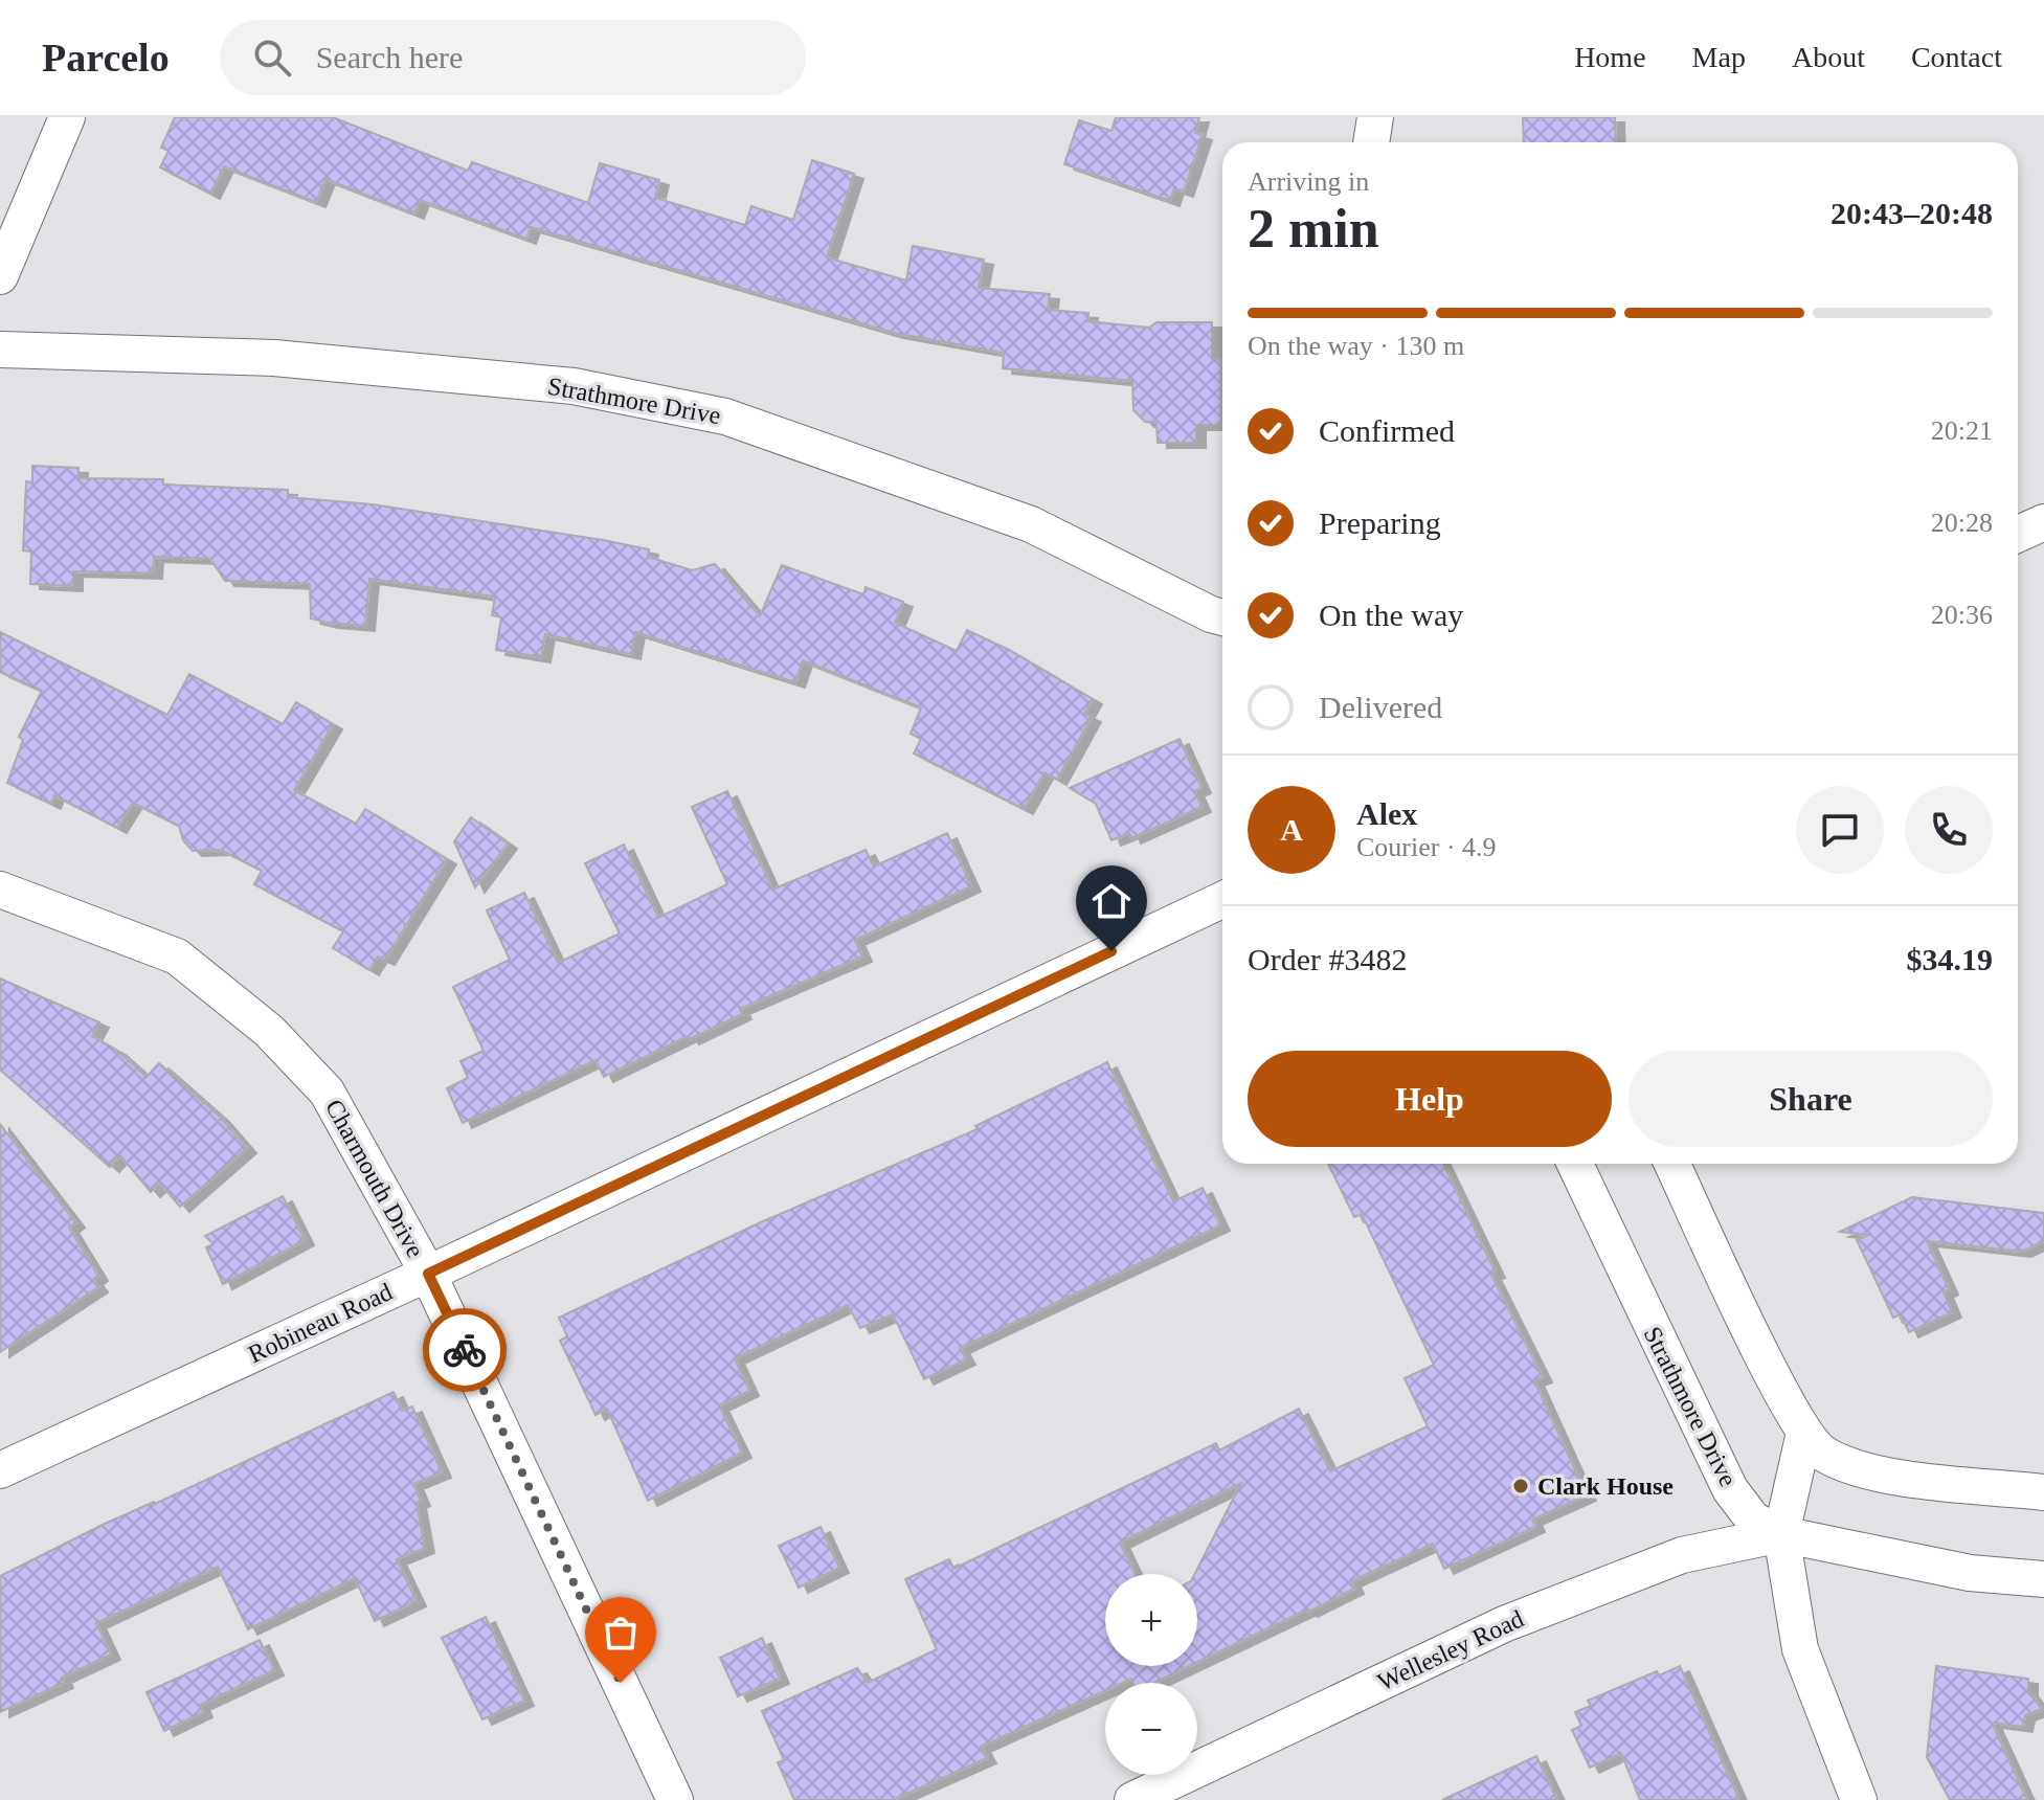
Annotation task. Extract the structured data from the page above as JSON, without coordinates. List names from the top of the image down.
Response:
{
  "streets": {
    "street": [
      "Strathmore Drive",
      "Charmouth Drive",
      "Robineau Road",
      "Wellesley Road"
    ]
  },
  "crossings": [
    ["Strathmore Drive", "Wellesley Road"],
    ["Charmouth Drive", "Robineau Road"]
  ],
  "places": ["Clark House"],
  "page": {
    "header": "Parcelo",
    "search": "Search here",
    "nav": [
      "Home",
      "Map",
      "About",
      "Contact"
    ],
    "heading": ["2 min", "Arriving in", "20:43–20:48"],
    "panel": [
      "Alex",
      "Courier · 4.9",
      "Order #3482",
      "$34.19"
    ],
    "bar": "On the way · 130 m",
    "list": [
      ["Confirmed", "20:21"],
      ["Preparing", "20:28"],
      ["On the way", "20:36"],
      "Delivered"
    ],
    "round": "A",
    "buttons": ["Help", "Share"],
    "map_buttons": ["+", "−"]
  }
}
